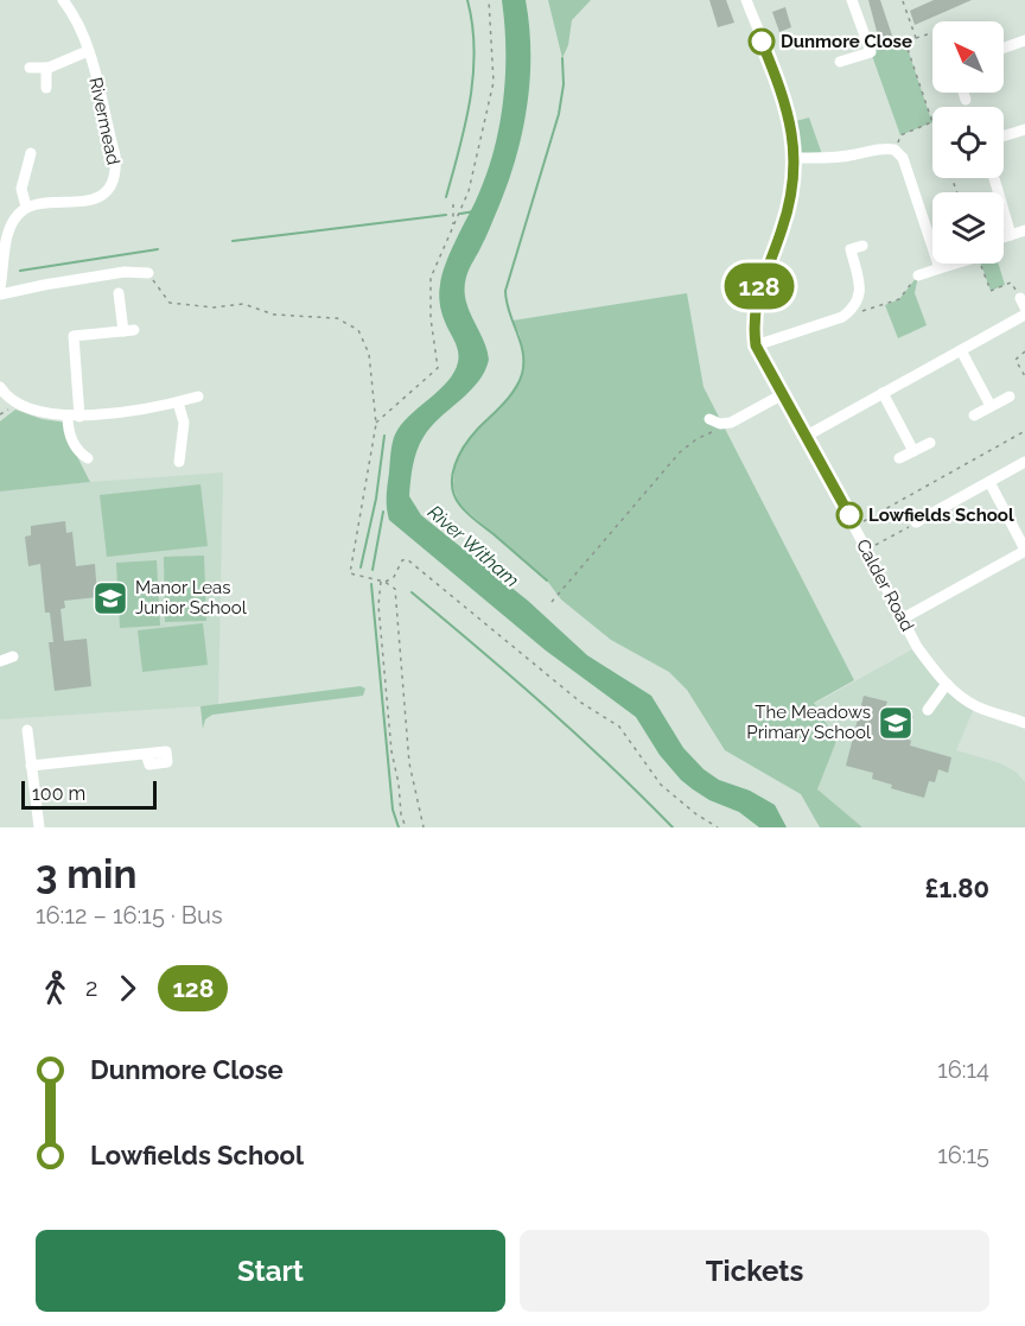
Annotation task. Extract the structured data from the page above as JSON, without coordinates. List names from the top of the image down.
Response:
{
  "streets": {
    "street": ["Rivermead", "Calder Road"]
  },
  "water": ["River Witham"],
  "places": {
    "other": ["Dunmore Close", "Lowfields School"],
    "school or university": ["Manor Leas Junior School", "The Meadows Primary School"]
  },
  "lines": ["bus line 128"],
  "scale_bar": "100 m",
  "north": "top left",
  "page": {
    "on_map": "128",
    "scale": "100 m",
    "heading": ["3 min", "16:12 – 16:15 · Bus", "£1.80"],
    "legs": ["2", "128"],
    "list": [
      {
        "name": "Dunmore Close",
        "value": "16:14"
      },
      {
        "name": "Lowfields School",
        "value": "16:15"
      }
    ],
    "buttons": ["Start", "Tickets"]
  }
}
